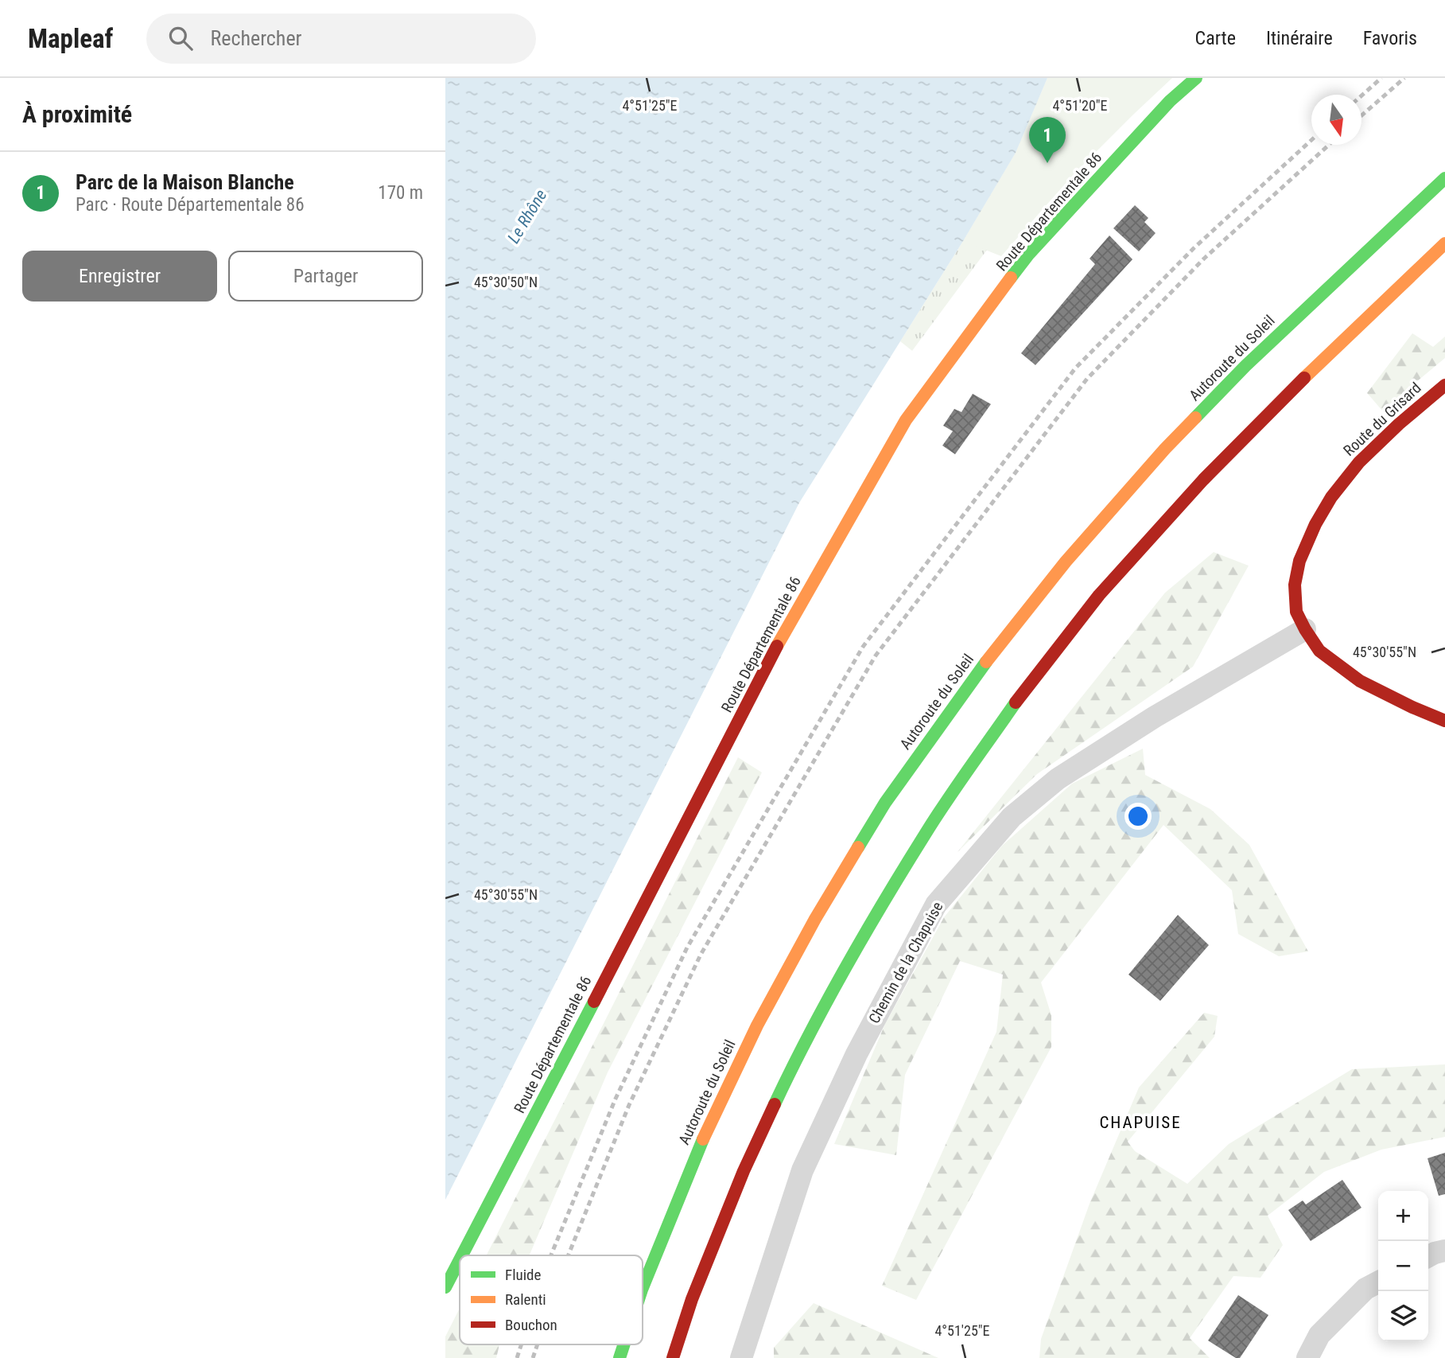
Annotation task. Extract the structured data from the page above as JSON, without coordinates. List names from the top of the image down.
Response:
{
  "streets": {
    "main road": ["Route Départementale 86", "Autoroute du Soleil", "Route du Grisard"],
    "street": ["Chemin de la Chapuise"]
  },
  "crossings": [
    ["Route du Grisard", "Chemin de la Chapuise"]
  ],
  "districts": ["CHAPUISE"],
  "water": ["Le Rhône"],
  "legend": ["Fluide", "Ralenti", "Bouchon"],
  "north": "bottom",
  "page": {
    "header": "Mapleaf",
    "search": "Rechercher",
    "nav": ["Carte", "Itinéraire", "Favoris"],
    "heading": "À proximité",
    "pins": "1",
    "list": [
      {
        "mark": "1",
        "name": "Parc de la Maison Blanche",
        "note": "Parc · Route Départementale 86",
        "value": "170 m"
      }
    ],
    "buttons": ["Enregistrer", "Partager"],
    "map_buttons": ["+", "−"]
  },
  "coordinates": [
    "4°51'25\"E",
    "4°51'20\"E",
    "45°30'50\"N",
    "45°30'55\"N"
  ]
}
